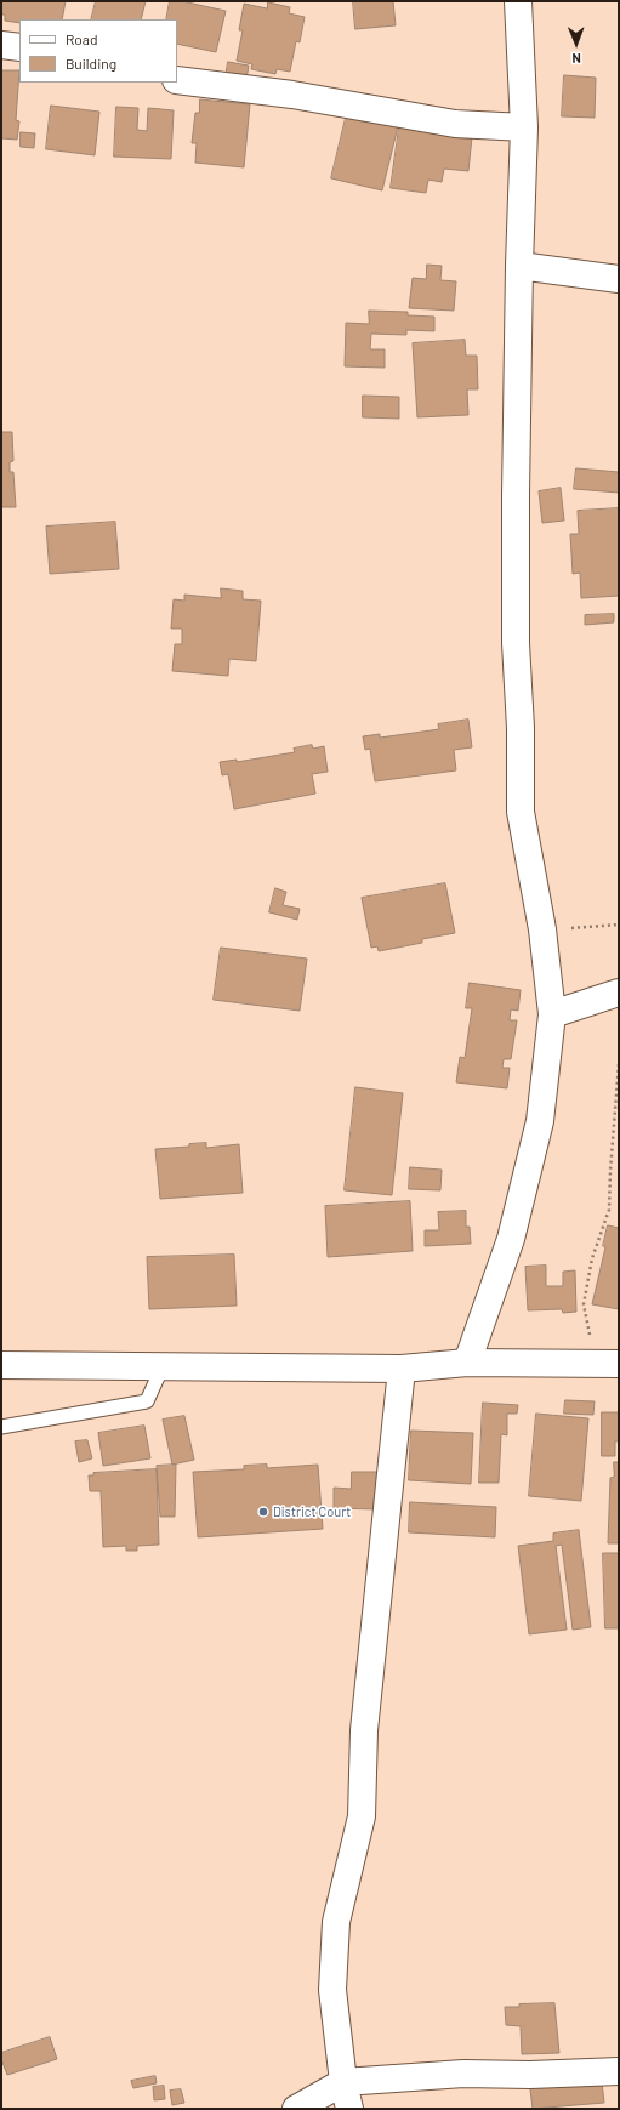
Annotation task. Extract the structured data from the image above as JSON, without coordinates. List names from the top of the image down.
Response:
{
  "places": ["District Court"],
  "legend": ["Road", "Building"],
  "north": "bottom"
}
